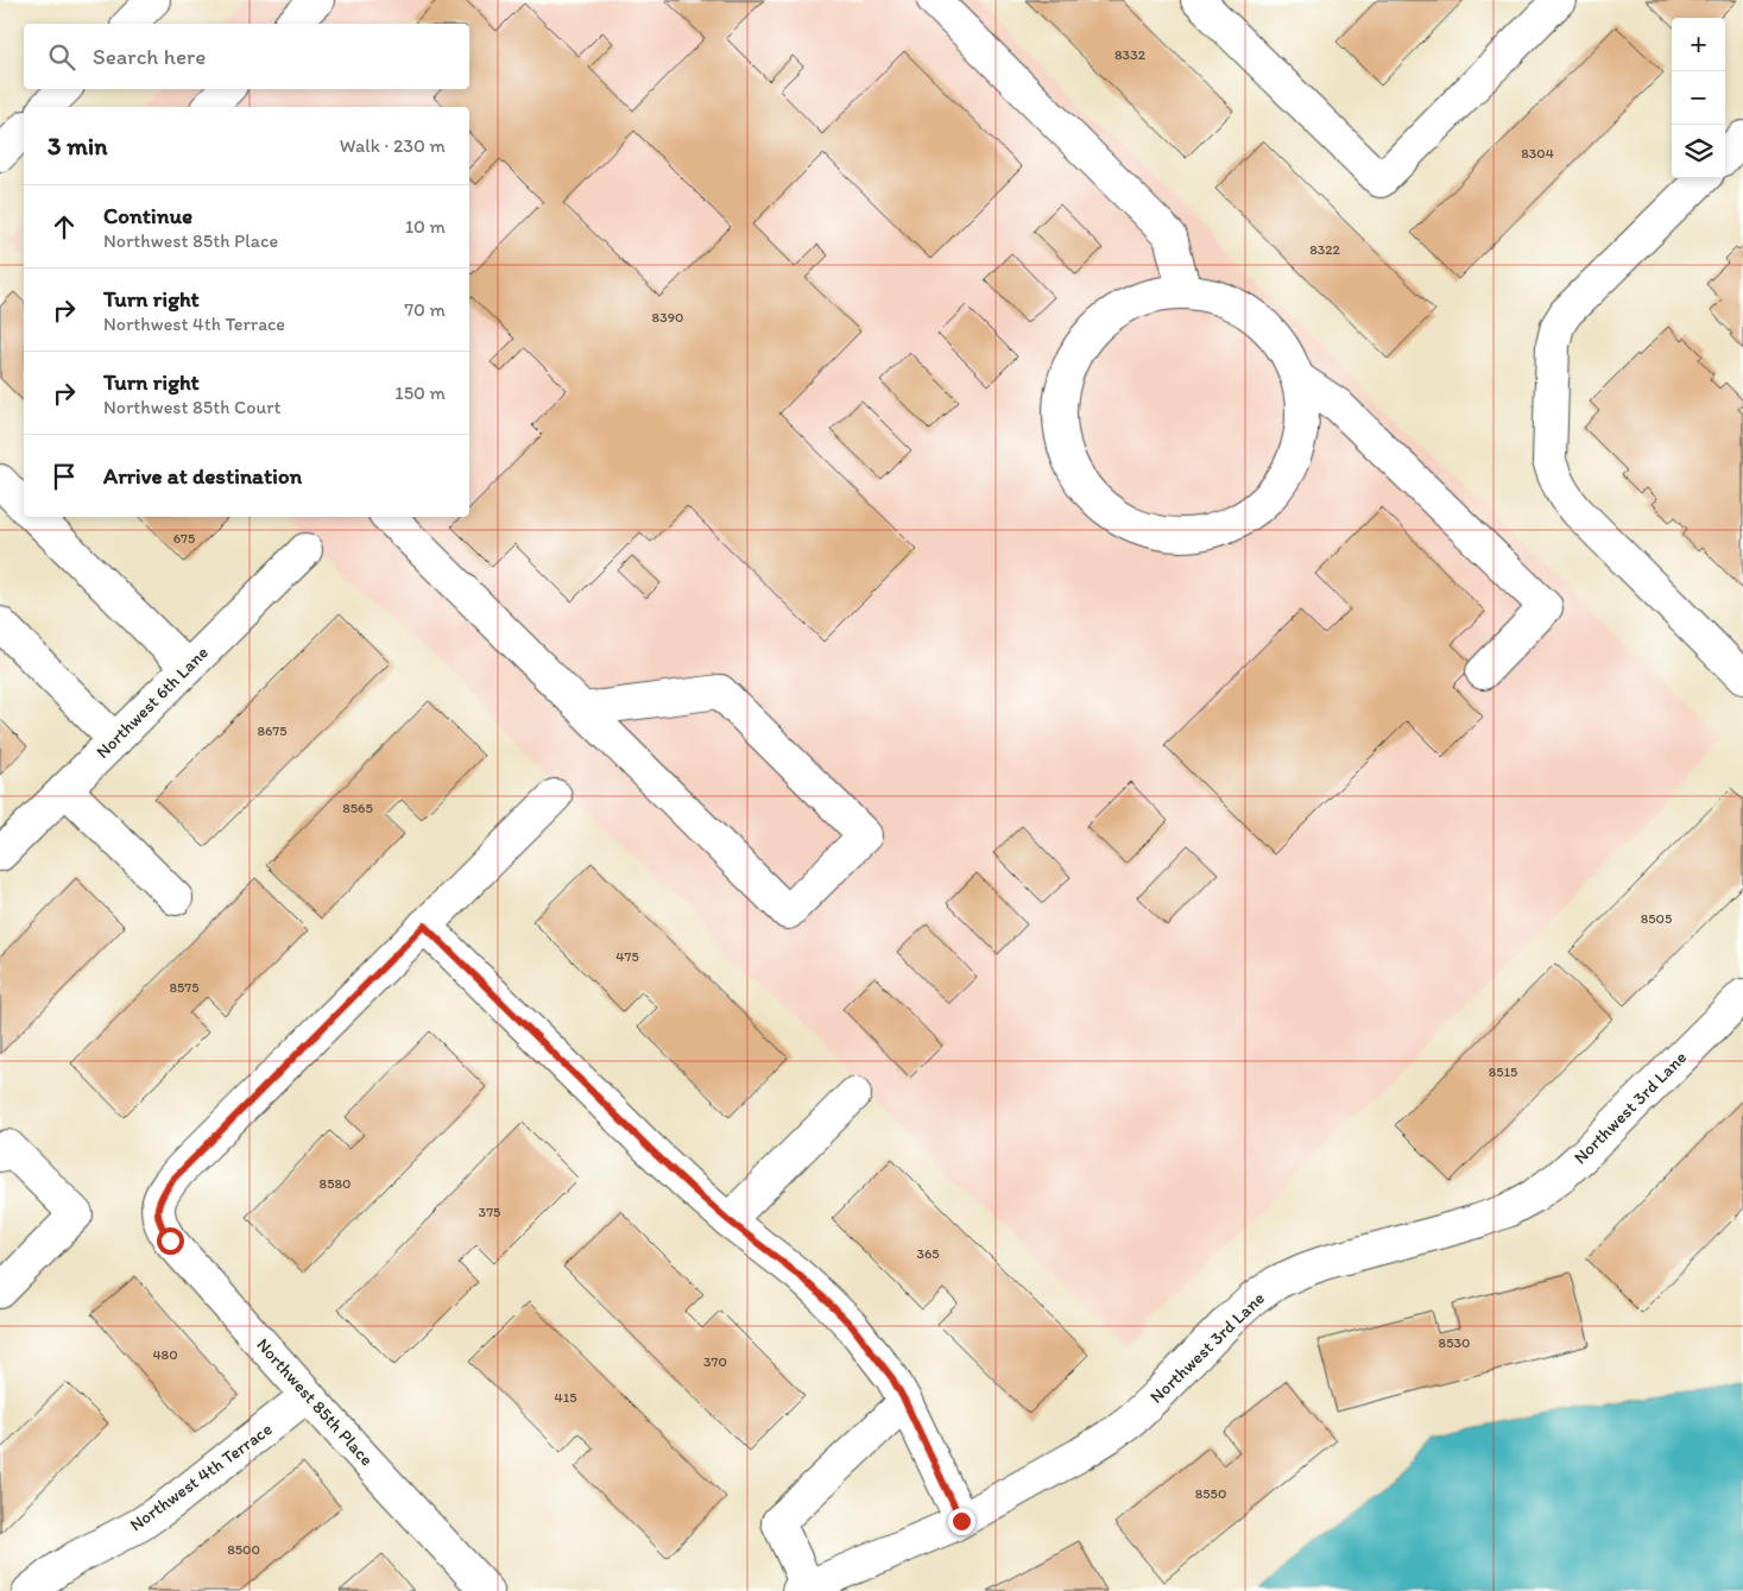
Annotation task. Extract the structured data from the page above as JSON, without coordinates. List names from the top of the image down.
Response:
{
  "streets": {
    "street": [
      "Northwest 6th Lane",
      "Northwest 3rd Lane",
      "Northwest 85th Place",
      "Northwest 4th Terrace"
    ]
  },
  "crossings": [
    ["Northwest 85th Place", "Northwest 4th Terrace"]
  ],
  "house_numbers": [
    "8332",
    "8304",
    "8322",
    "8390",
    "675",
    "8675",
    "8565",
    "8505",
    "475",
    "8575",
    "8515",
    "8580",
    "375",
    "365",
    "8530",
    "480",
    "370",
    "415",
    "8550",
    "8500"
  ],
  "page": {
    "map_buttons": ["+", "−"],
    "search": "Search here",
    "heading": ["3 min", "Walk · 230 m"],
    "list": [
      ["Continue", "Northwest 85th Place", "10 m"],
      ["Turn right", "Northwest 4th Terrace", "70 m"],
      ["Turn right", "Northwest 85th Court", "150 m"],
      "Arrive at destination"
    ]
  }
}
